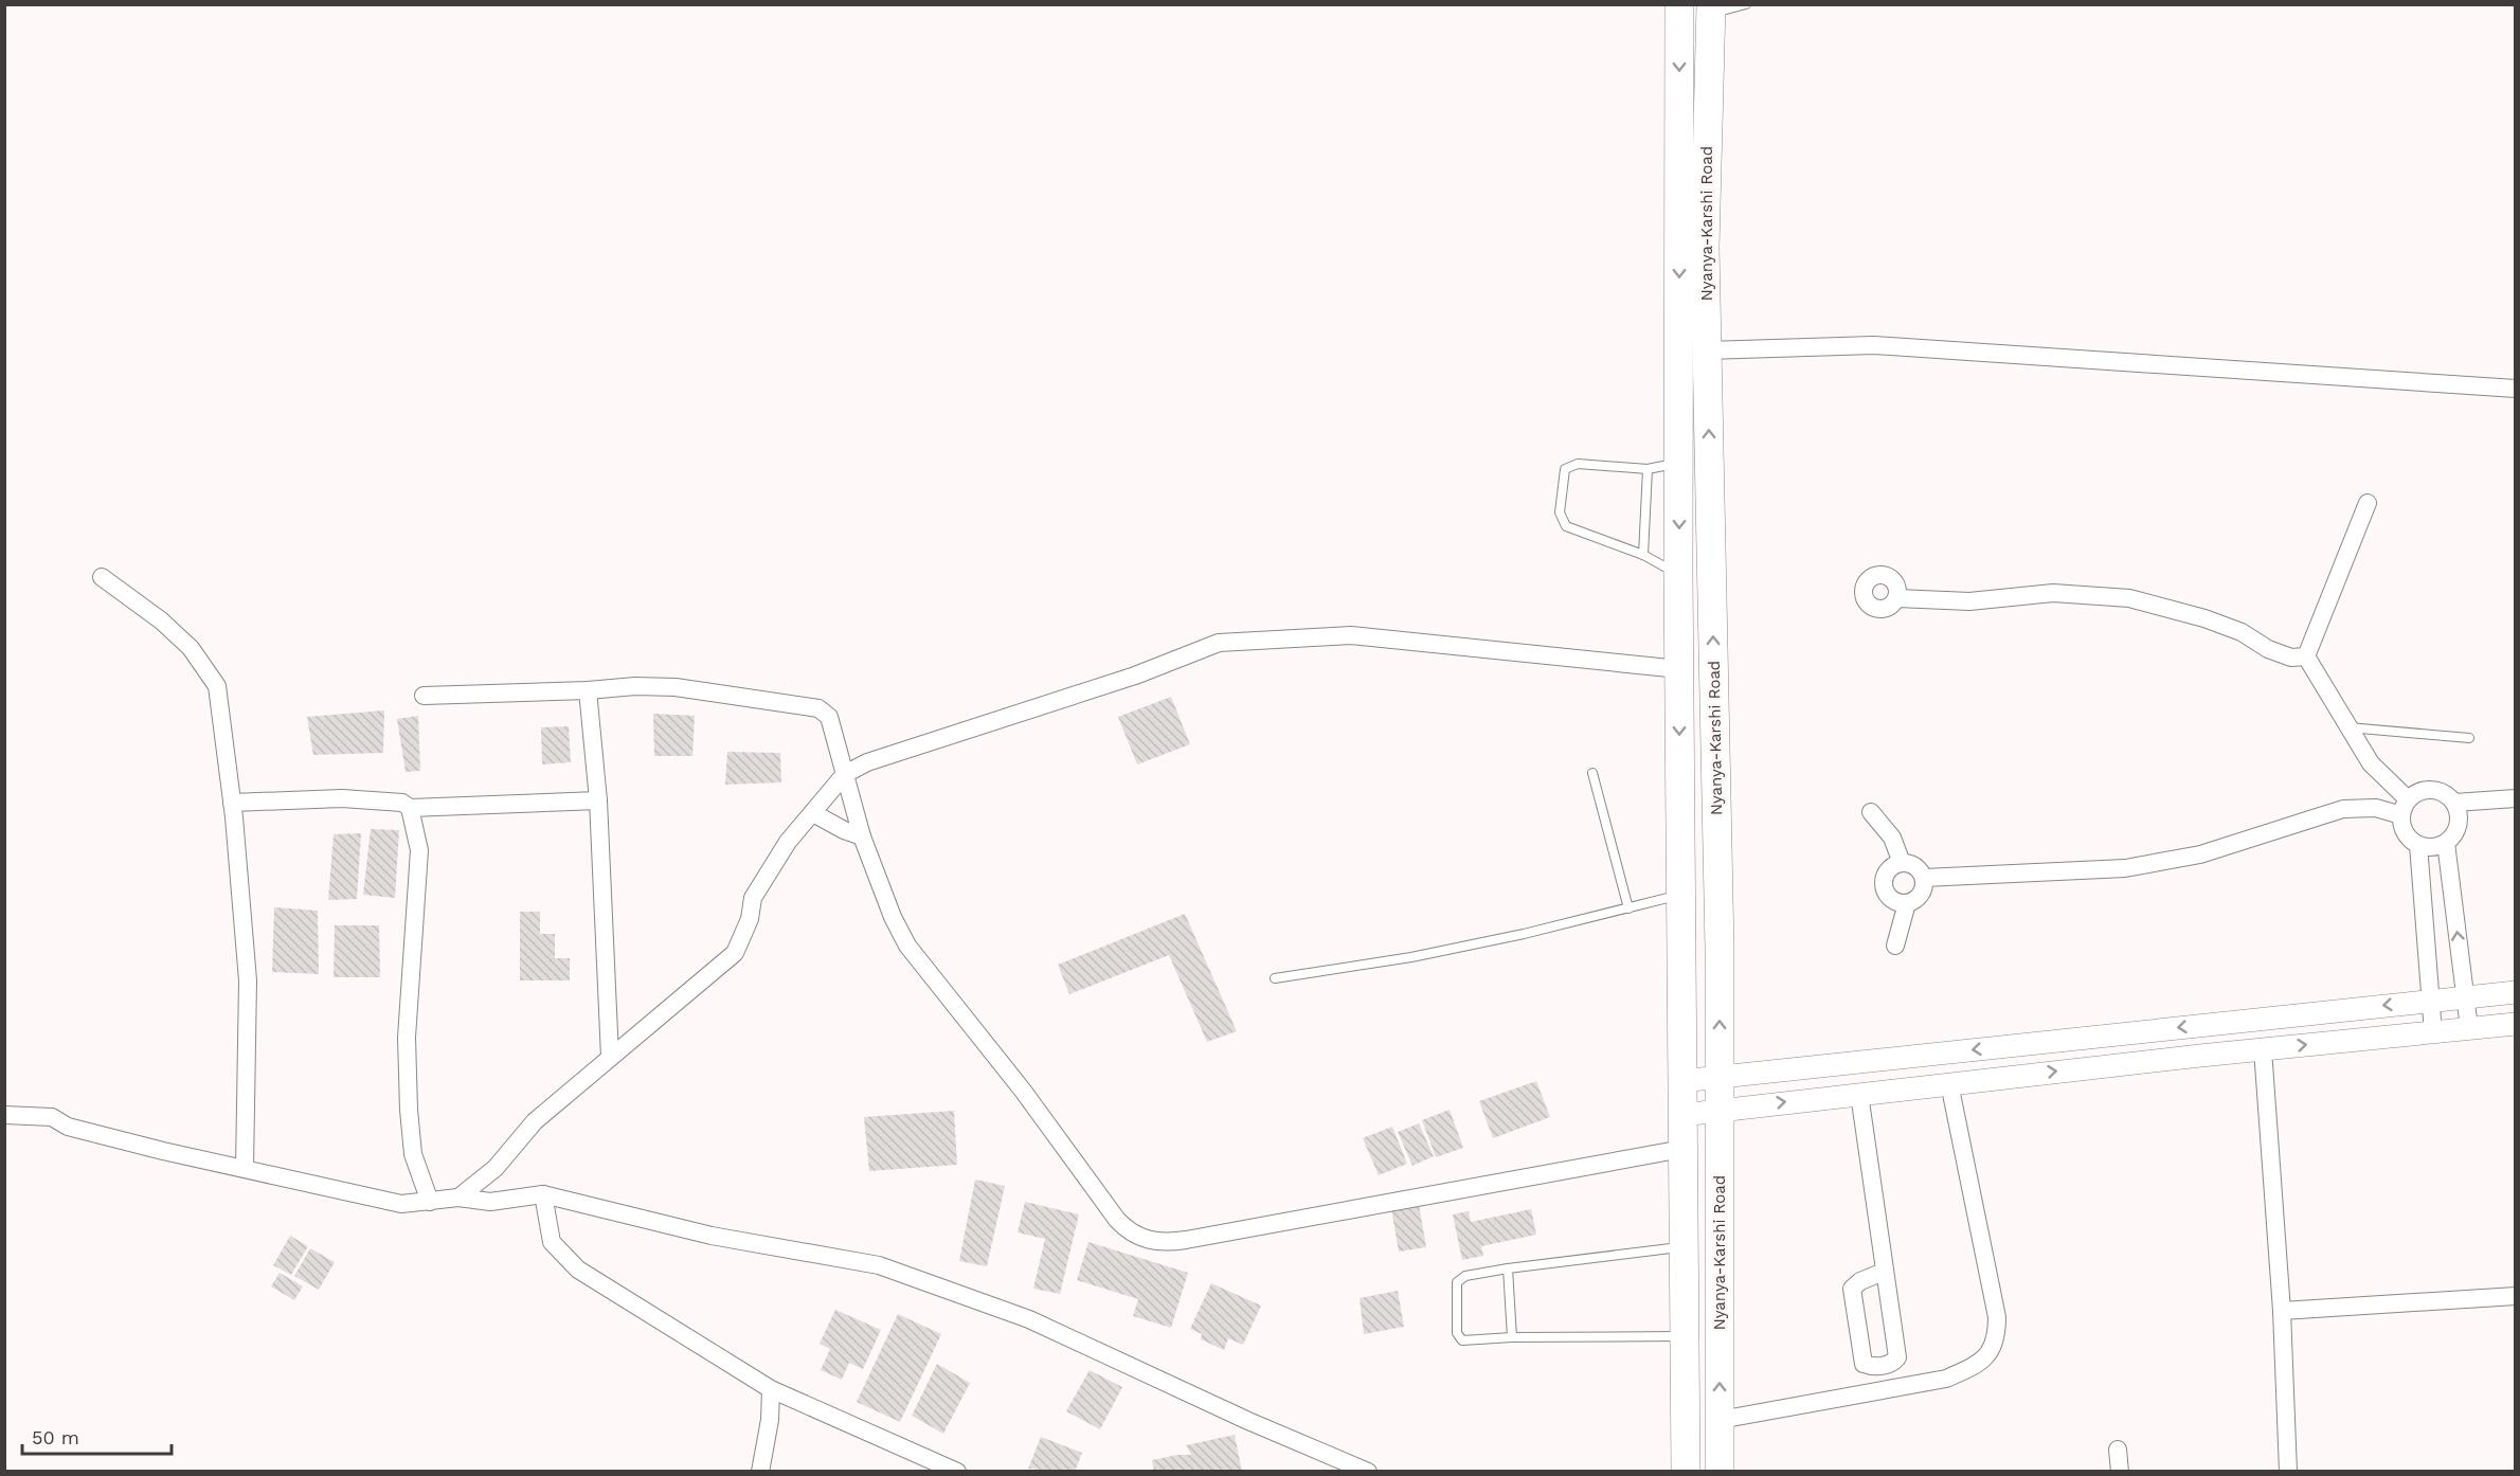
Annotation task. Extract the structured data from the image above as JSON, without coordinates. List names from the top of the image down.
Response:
{
  "streets": {
    "main road": ["Nyanya-Karshi Road"]
  },
  "scale_bar": "50 m"
}
